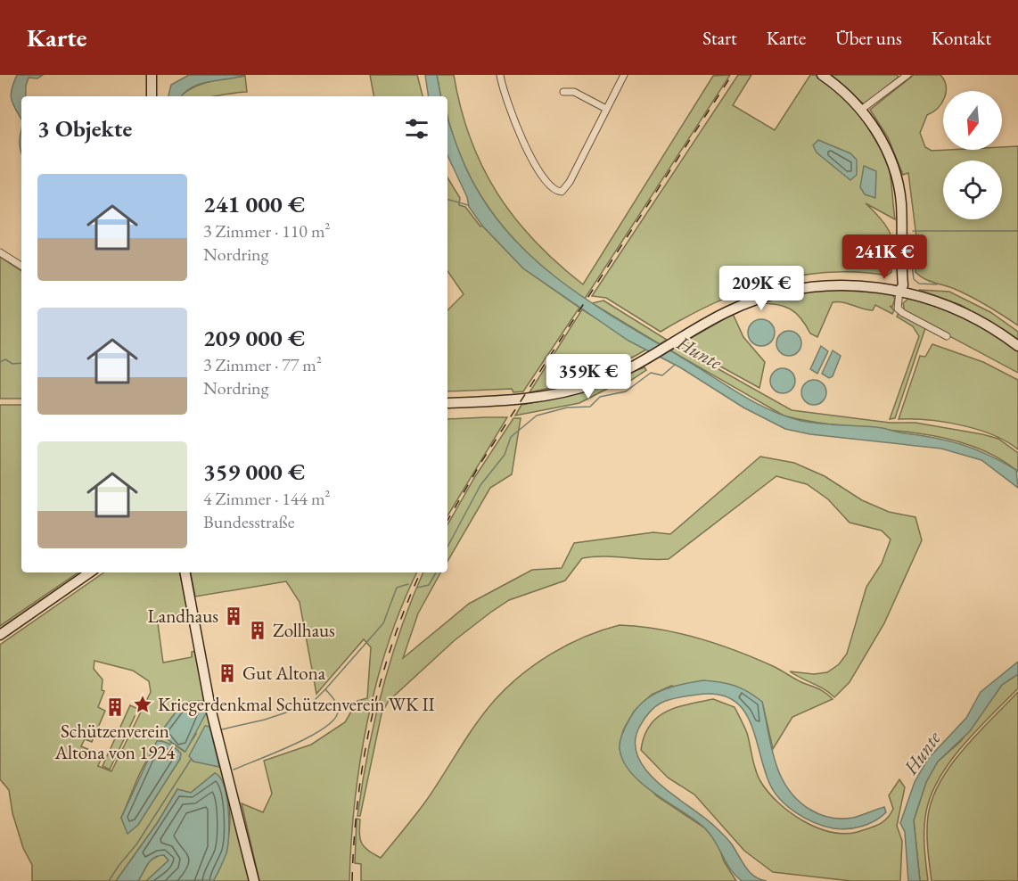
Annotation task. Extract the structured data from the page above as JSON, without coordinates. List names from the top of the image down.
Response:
{
  "water": ["Hunte"],
  "places": {
    "building": [
      "Landhaus",
      "Zollhaus",
      "Gut Altona",
      "Schützenverein Altona von 1924"
    ],
    "place": ["Kriegerdenkmal Schützenverein WK II"]
  },
  "north": "bottom",
  "page": {
    "header": "Karte",
    "nav": [
      "Start",
      "Karte",
      "Über uns",
      "Kontakt"
    ],
    "heading": "3 Objekte",
    "list": [
      {
        "name": "241 000 €",
        "note": "3 Zimmer · 110 m² · Nordring"
      },
      {
        "name": "209 000 €",
        "note": "3 Zimmer · 77 m² · Nordring"
      },
      {
        "name": "359 000 €",
        "note": "4 Zimmer · 144 m² · Bundesstraße"
      }
    ],
    "price": ["241K €", "209K €", "359K €"]
  }
}
